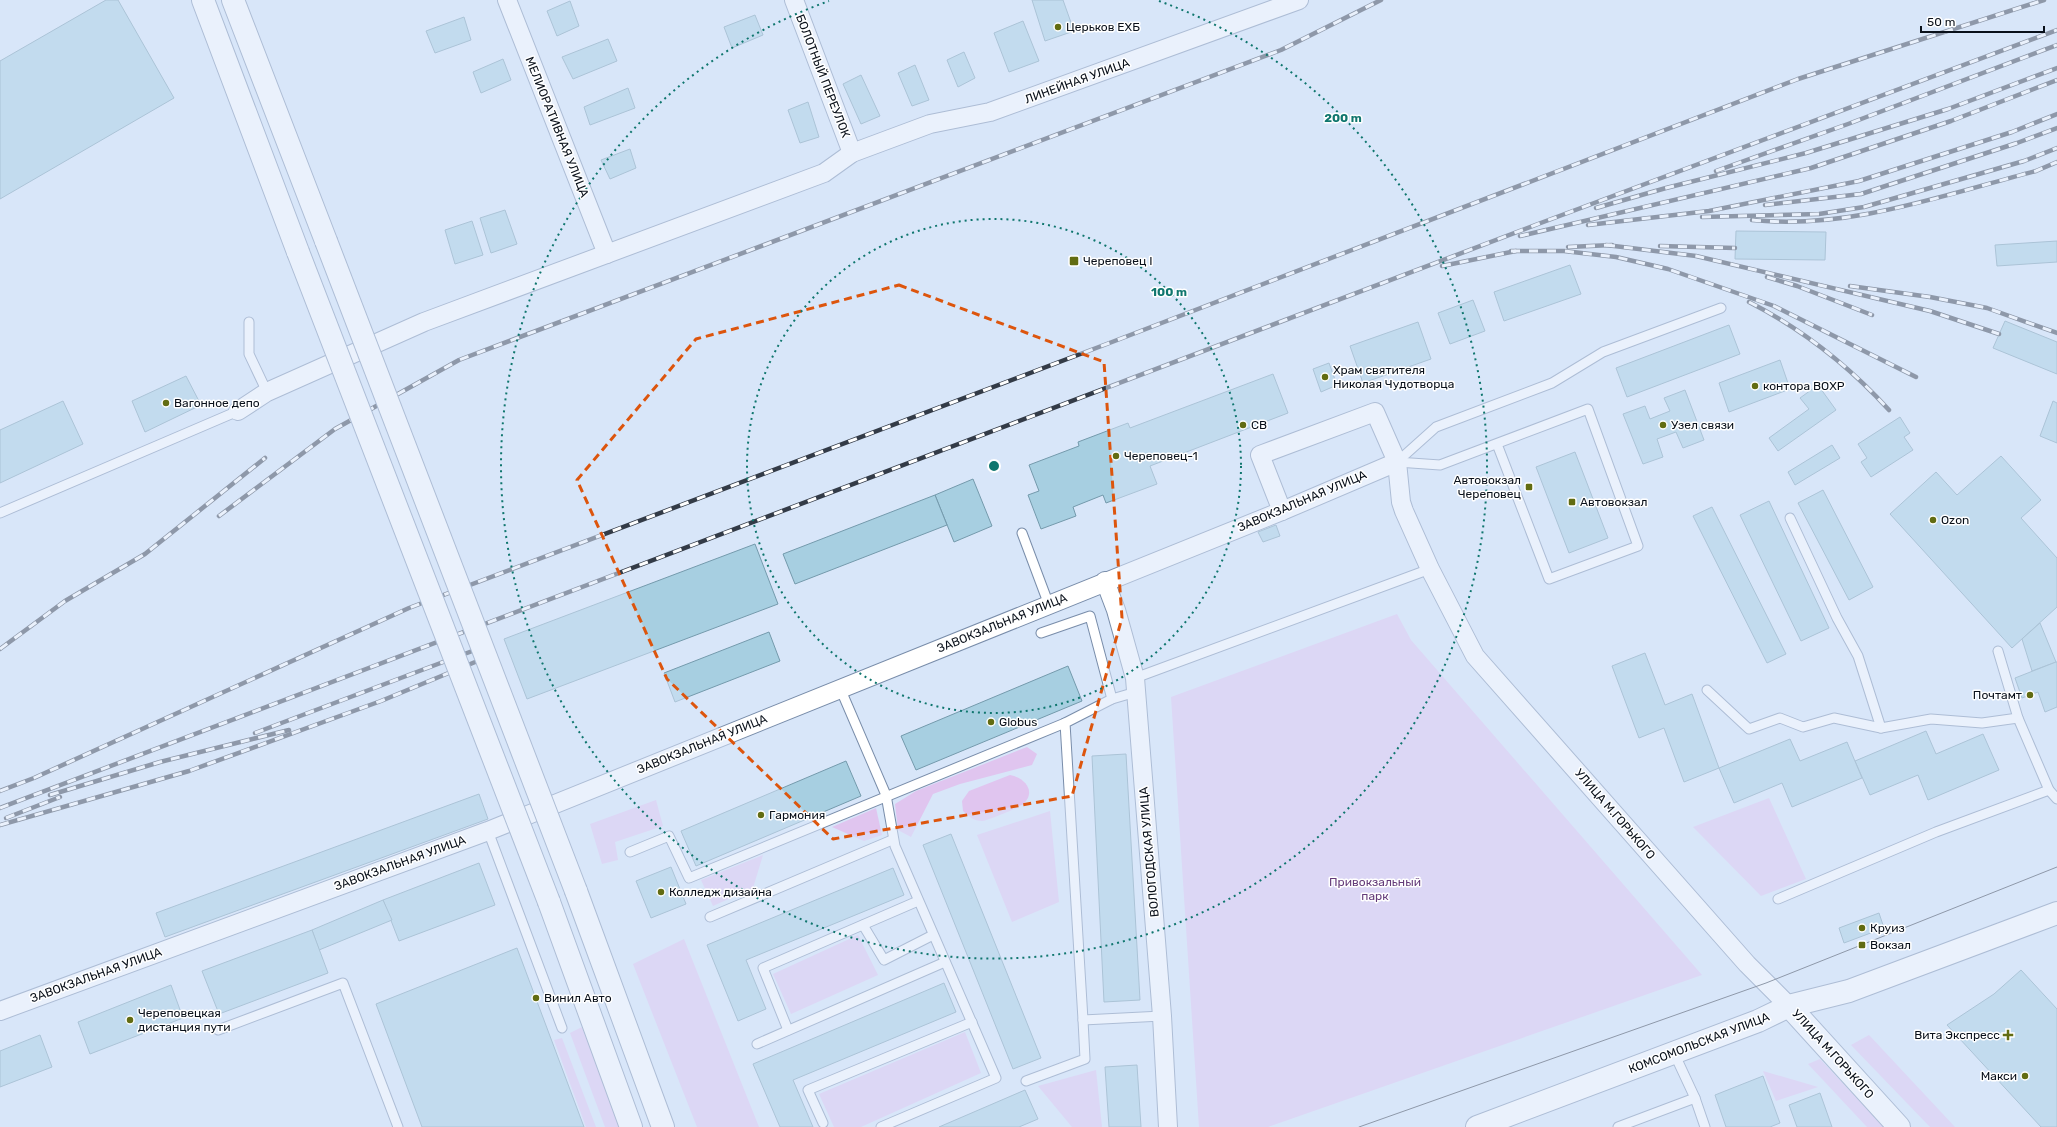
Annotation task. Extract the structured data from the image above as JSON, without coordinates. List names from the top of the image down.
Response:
{
  "streets": {
    "main road": ["УЛИЦА М.ГОРЬКОГО", "КОМСОМОЛЬСКАЯ УЛИЦА"],
    "street": [
      "БОЛОТНЫЙ ПЕРЕУЛОК",
      "ЛИНЕЙНАЯ УЛИЦА",
      "МЕЛИОРАТИВНАЯ УЛИЦА",
      "ЗАВОКЗАЛЬНАЯ УЛИЦА",
      "ВОЛОГОДСКАЯ УЛИЦА"
    ]
  },
  "crossings": [
    ["БОЛОТНЫЙ ПЕРЕУЛОК", "ЛИНЕЙНАЯ УЛИЦА"],
    ["ЛИНЕЙНАЯ УЛИЦА", "МЕЛИОРАТИВНАЯ УЛИЦА"],
    ["ЗАВОКЗАЛЬНАЯ УЛИЦА", "УЛИЦА М.ГОРЬКОГО"],
    ["ЗАВОКЗАЛЬНАЯ УЛИЦА", "ВОЛОГОДСКАЯ УЛИЦА"],
    ["УЛИЦА М.ГОРЬКОГО", "КОМСОМОЛЬСКАЯ УЛИЦА"]
  ],
  "parks": ["Привокзальный парк"],
  "places": {
    "other": [
      "Церьков ЕХБ",
      "Храм святителя Николая Чудотворца",
      "контора ВОХР",
      "Вагонное депо",
      "СВ",
      "Узел связи",
      "Череповец-1",
      "Ozon",
      "Почтамт",
      "Globus",
      "Гармония",
      "Колледж дизайна",
      "Круиз",
      "Винил Авто",
      "Череповецкая дистанция пути",
      "Макси"
    ],
    "transit": [
      "Череповец I",
      "Автовокзал Череповец",
      "Автовокзал",
      "Вокзал"
    ],
    "health": ["Вита Экспресс"]
  },
  "scale_bar": "50 m",
  "rings": ["200 m", "100 m"]
}
